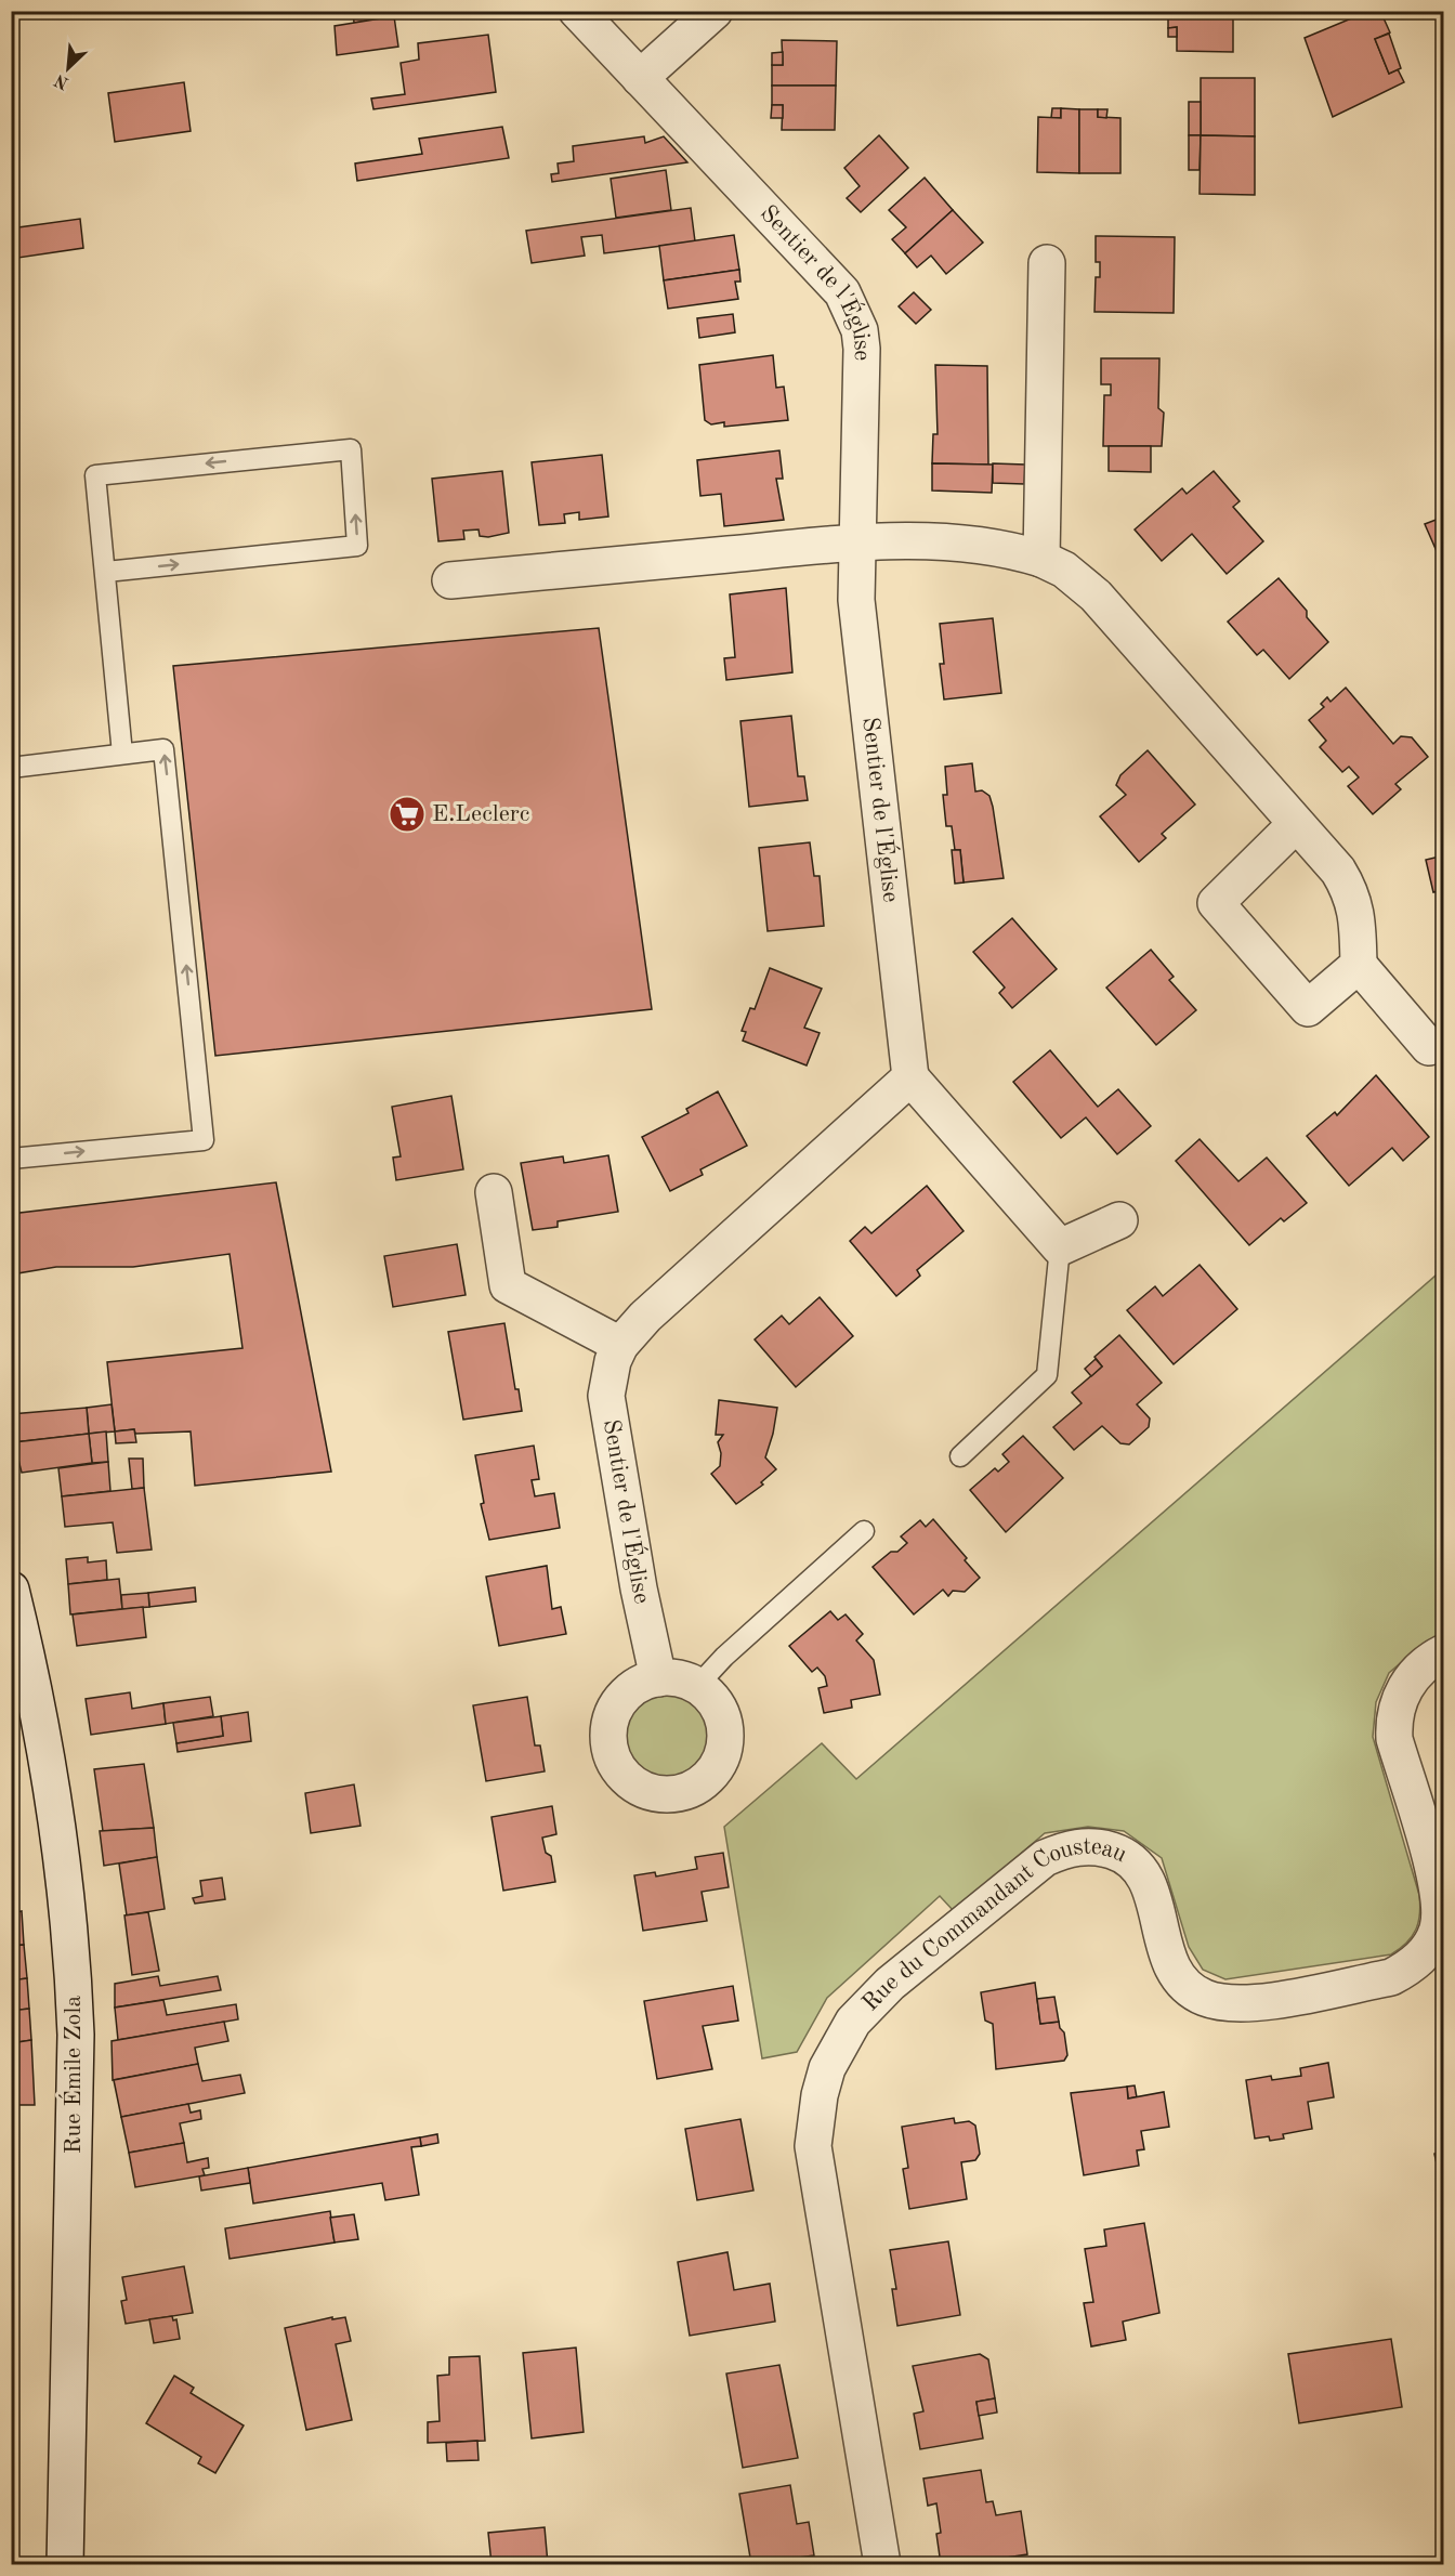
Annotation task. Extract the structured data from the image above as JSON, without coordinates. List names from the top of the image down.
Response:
{
  "streets": {
    "street": ["Sentier de l'Église", "Rue du Commandant Cousteau", "Rue Émile Zola"]
  },
  "places": {
    "supermarket": ["E.Leclerc"]
  },
  "north": "bottom left"
}
